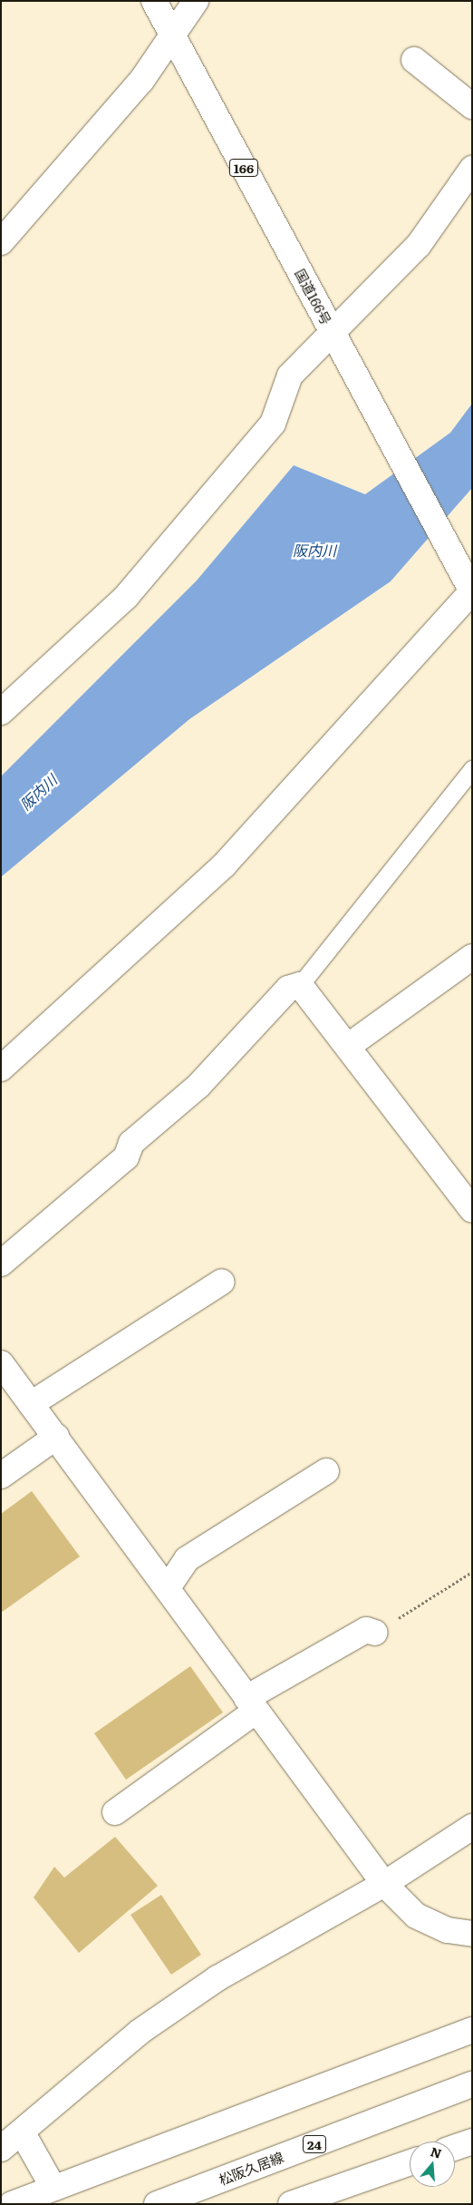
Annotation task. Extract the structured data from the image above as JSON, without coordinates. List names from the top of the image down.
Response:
{
  "streets": {
    "main road": [
      "166",
      "国道166号",
      "24",
      "松阪久居線"
    ]
  },
  "water": ["阪内川"],
  "north": "top"
}
